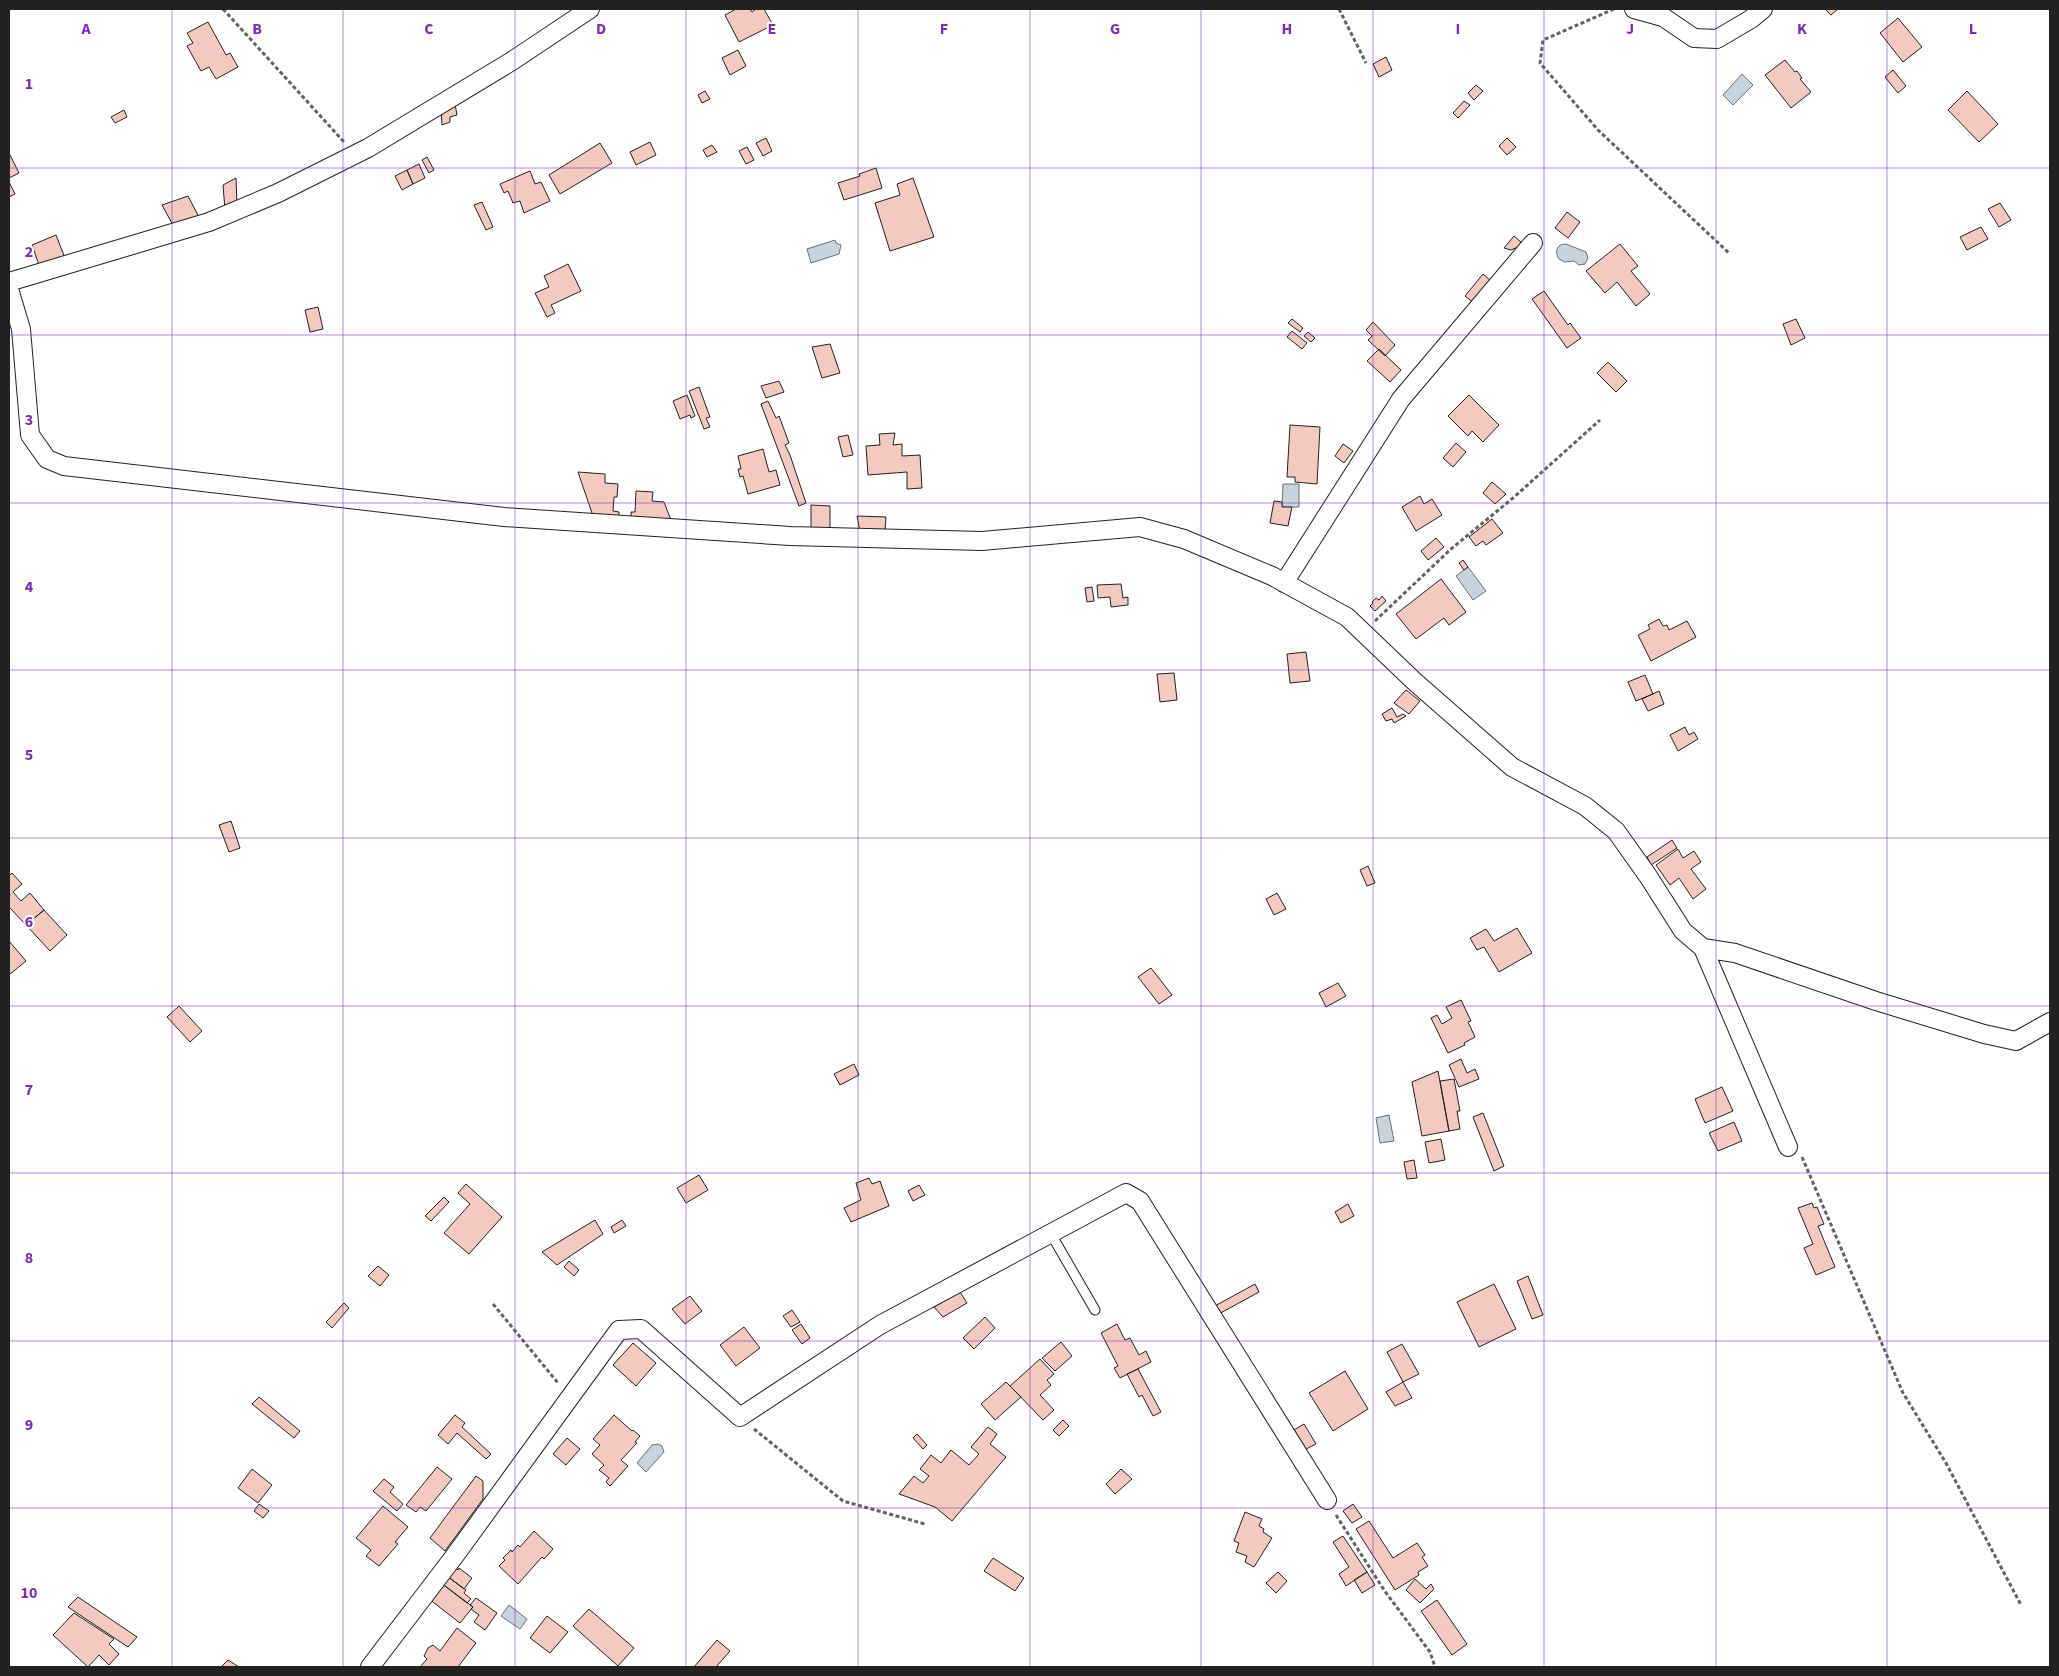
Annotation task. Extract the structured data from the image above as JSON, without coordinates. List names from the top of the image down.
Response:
{
  "grid": {
    "columns": [
      "A",
      "B",
      "C",
      "D",
      "E",
      "F",
      "G",
      "H",
      "I",
      "J",
      "K",
      "L"
    ],
    "rows": [
      "1",
      "2",
      "3",
      "4",
      "5",
      "6",
      "7",
      "8",
      "9",
      "10"
    ]
  }
}
